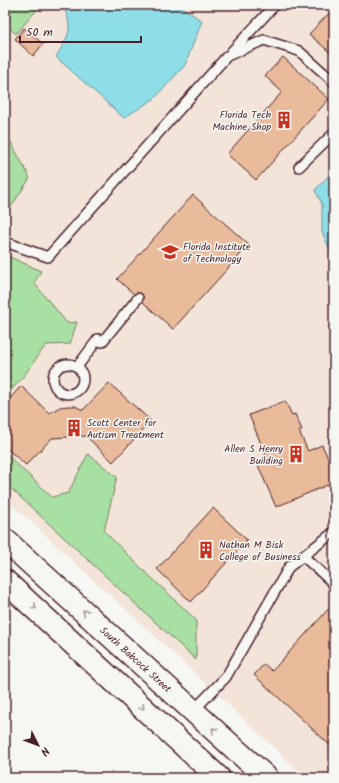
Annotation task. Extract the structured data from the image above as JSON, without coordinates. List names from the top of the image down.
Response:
{
  "streets": {
    "main road": ["South Babcock Street"]
  },
  "places": {
    "building": [
      "Florida Tech Machine Shop",
      "Scott Center for Autism Treatment",
      "Allen S Henry Building",
      "Nathan M Bisk College of Business"
    ],
    "school or university": ["Florida Institute of Technology"]
  },
  "scale_bar": "50 m",
  "north": "bottom right"
}
